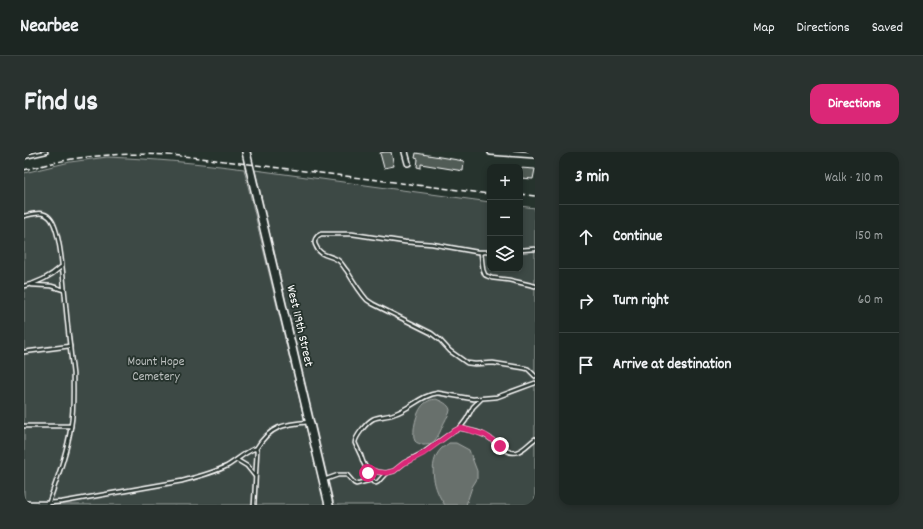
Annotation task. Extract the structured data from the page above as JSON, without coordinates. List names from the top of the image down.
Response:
{
  "streets": {
    "street": ["West 119th Street"]
  },
  "parks": ["Mount Hope Cemetery"],
  "page": {
    "header": "Nearbee",
    "nav": ["Map", "Directions", "Saved"],
    "title": "Find us",
    "buttons": "Directions",
    "heading": ["3 min", "Walk · 210 m"],
    "map_buttons": ["+", "−"],
    "list": [
      ["Continue", "150 m"],
      ["Turn right", "60 m"],
      "Arrive at destination"
    ]
  }
}
